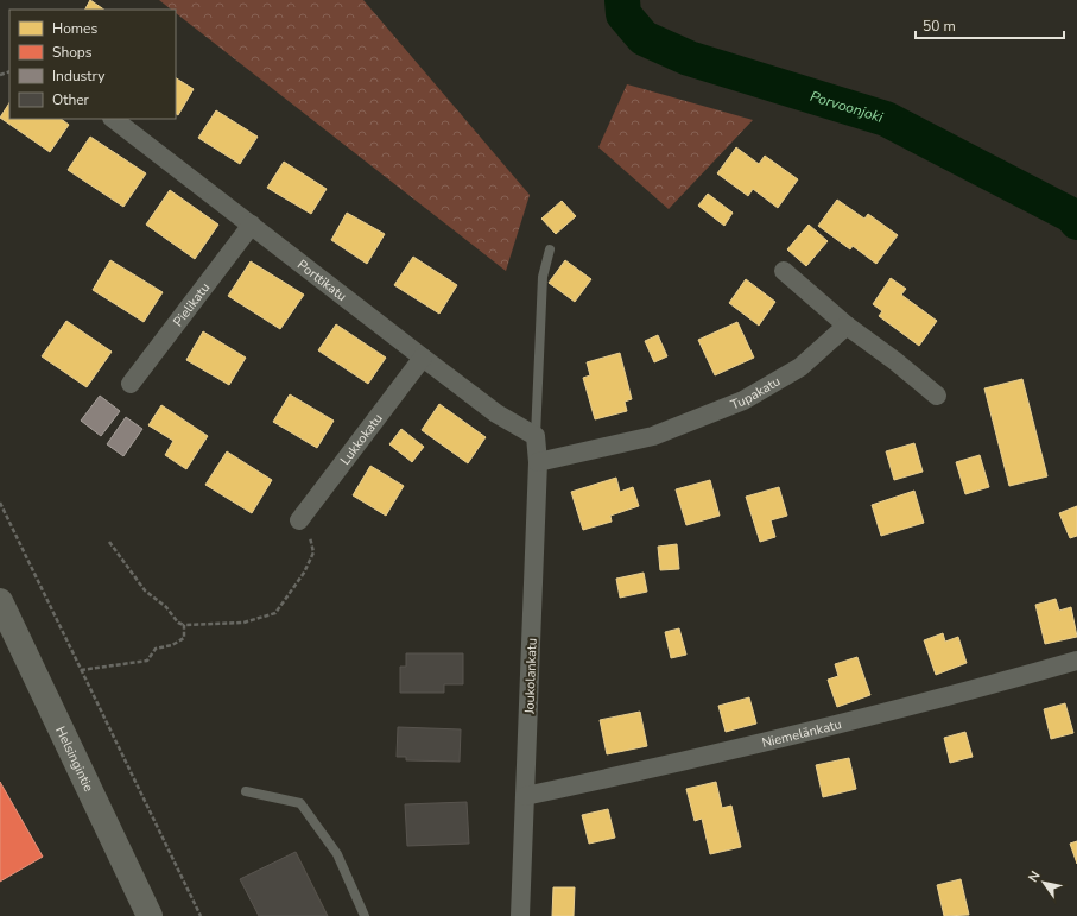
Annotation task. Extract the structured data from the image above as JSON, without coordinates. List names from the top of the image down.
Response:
{
  "streets": {
    "main road": ["Helsingintie"],
    "street": [
      "Porttikatu",
      "Pielikatu",
      "Tupakatu",
      "Lukkokatu",
      "Joukolankatu",
      "Niemelänkatu"
    ]
  },
  "crossings": [
    ["Porttikatu", "Pielikatu"],
    ["Porttikatu", "Lukkokatu"],
    ["Porttikatu", "Joukolankatu"],
    ["Tupakatu", "Joukolankatu"],
    ["Joukolankatu", "Niemelänkatu"]
  ],
  "water": ["Porvoonjoki"],
  "legend": [
    "Homes",
    "Shops",
    "Industry",
    "Other"
  ],
  "scale_bar": "50 m",
  "north": "top left"
}
